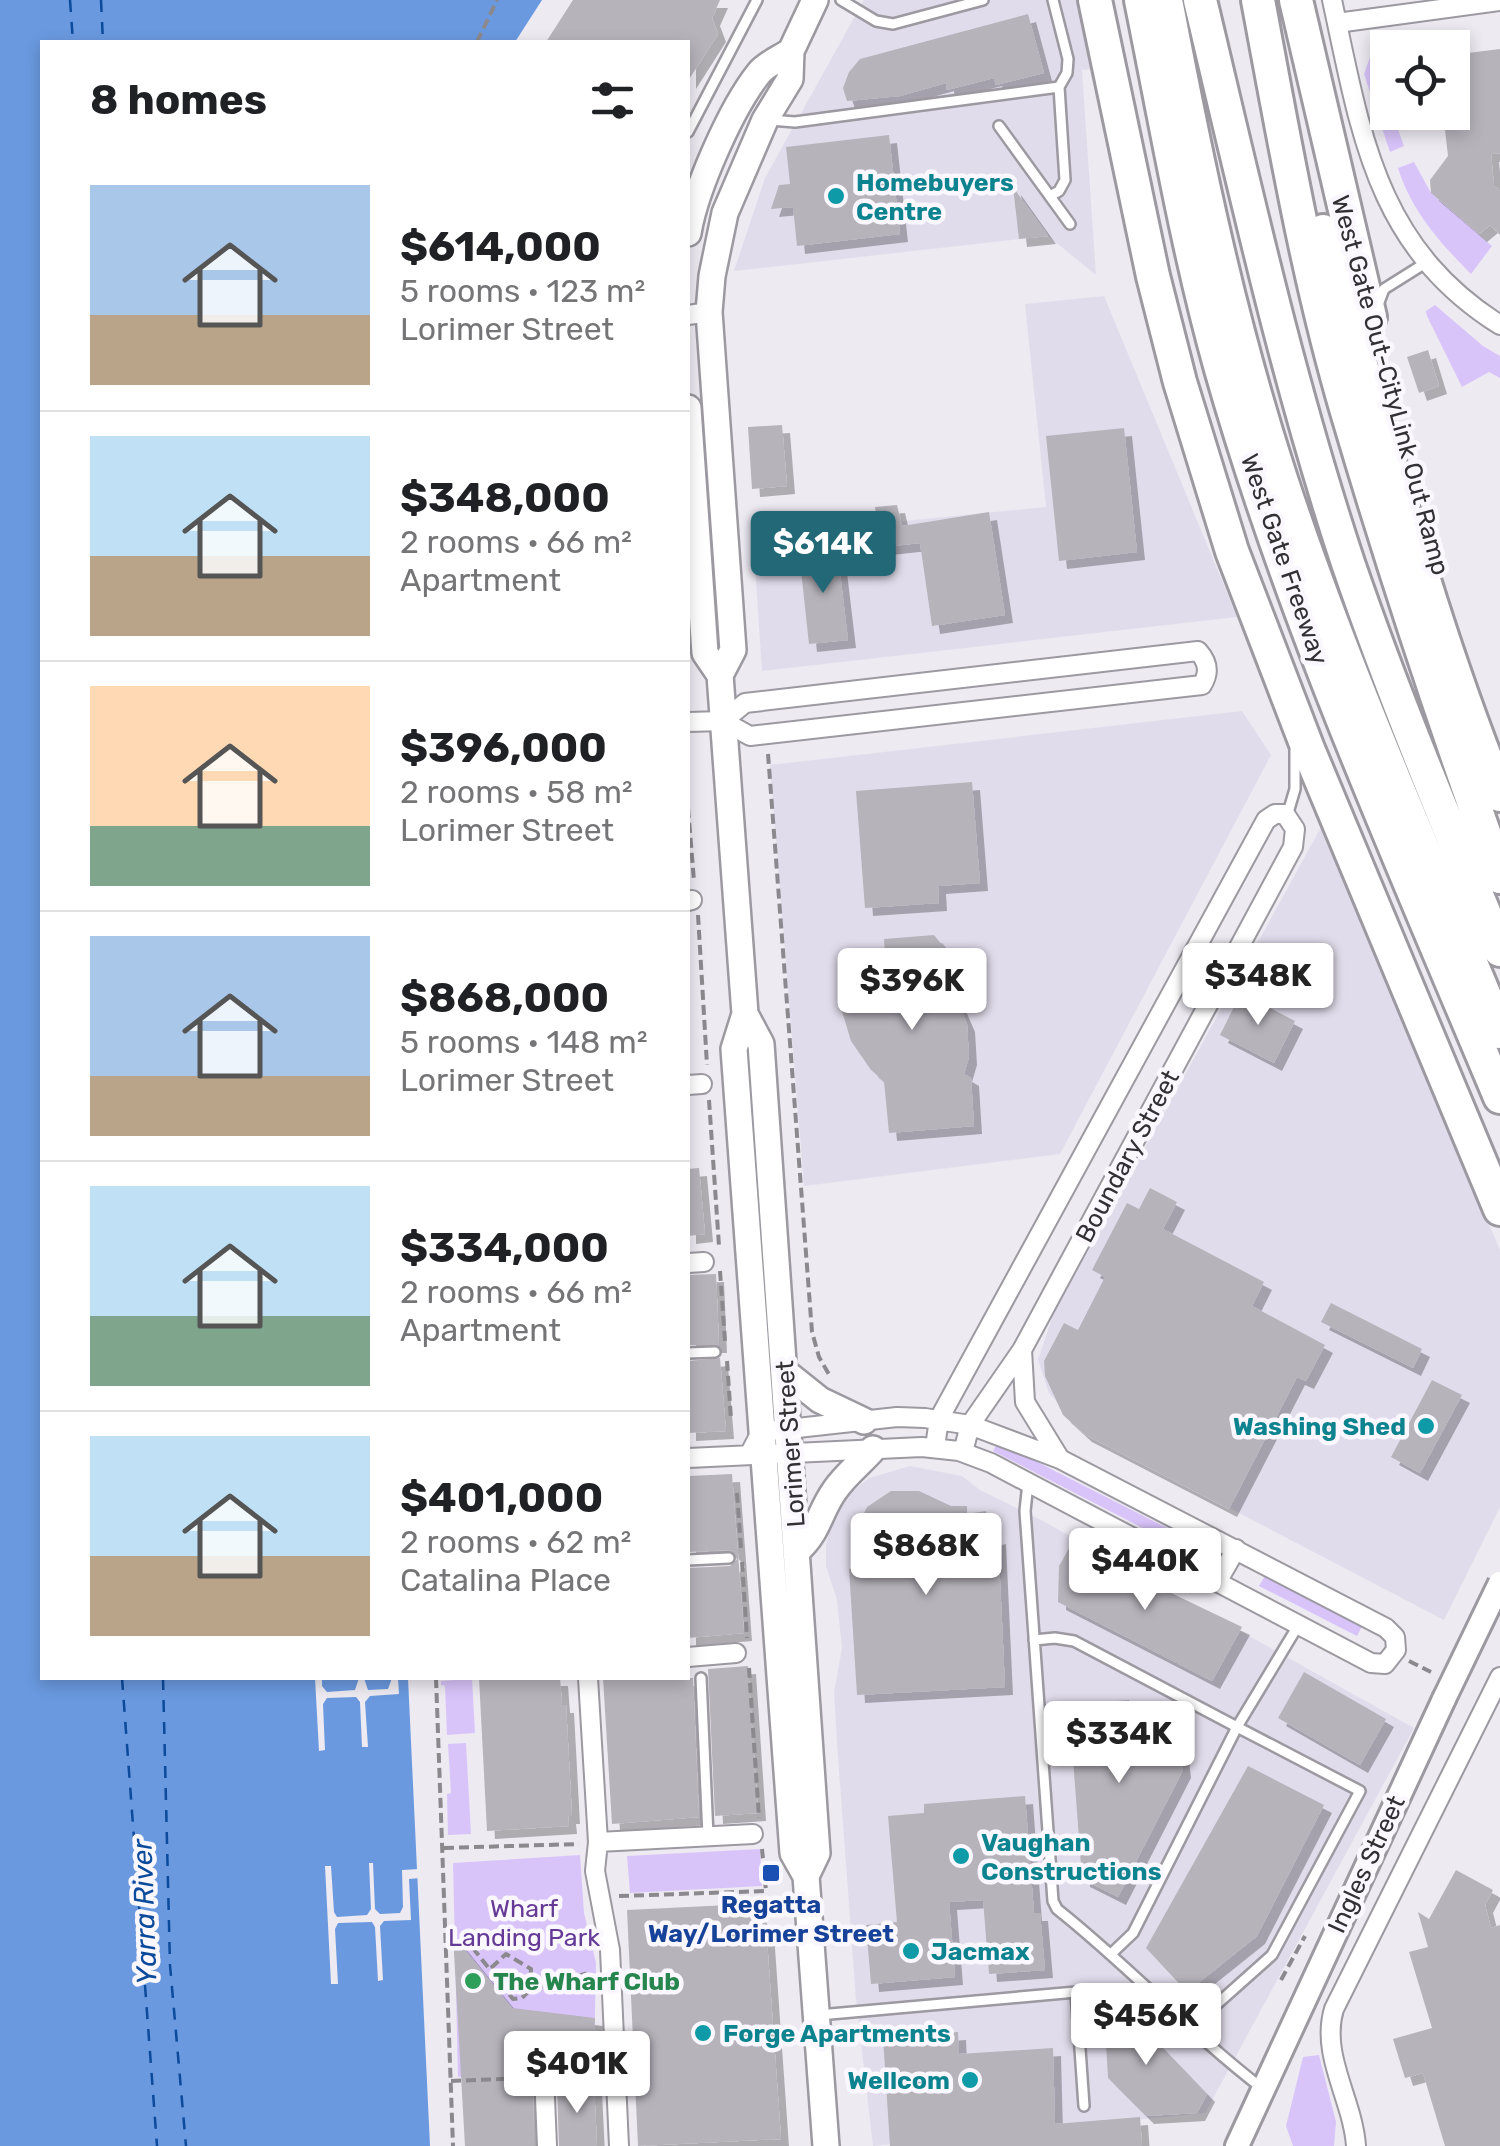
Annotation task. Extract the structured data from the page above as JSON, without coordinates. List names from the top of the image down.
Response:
{
  "streets": {
    "highway": ["West Gate Out-CityLink Out Ramp", "West Gate Freeway"],
    "main road": ["Lorimer Street"],
    "street": ["Boundary Street", "Ingles Street"]
  },
  "water": ["Yarra River"],
  "parks": ["Wharf Landing Park"],
  "places": {
    "other": [
      "Homebuyers Centre",
      "Washing Shed",
      "Vaughan Constructions",
      "Jacmax",
      "The Wharf Club",
      "Forge Apartments",
      "Wellcom"
    ],
    "transit": ["Regatta Way/Lorimer Street"]
  },
  "page": {
    "heading": "8 homes",
    "list": [
      {
        "name": "$614,000",
        "note": "5 rooms · 123 m² · Lorimer Street"
      },
      {
        "name": "$348,000",
        "note": "2 rooms · 66 m² · Apartment"
      },
      {
        "name": "$396,000",
        "note": "2 rooms · 58 m² · Lorimer Street"
      },
      {
        "name": "$868,000",
        "note": "5 rooms · 148 m² · Lorimer Street"
      },
      {
        "name": "$334,000",
        "note": "2 rooms · 66 m² · Apartment"
      },
      {
        "name": "$401,000",
        "note": "2 rooms · 62 m² · Catalina Place"
      }
    ],
    "price": [
      "$614K",
      "$348K",
      "$396K",
      "$868K",
      "$440K",
      "$334K",
      "$456K",
      "$401K"
    ]
  }
}
